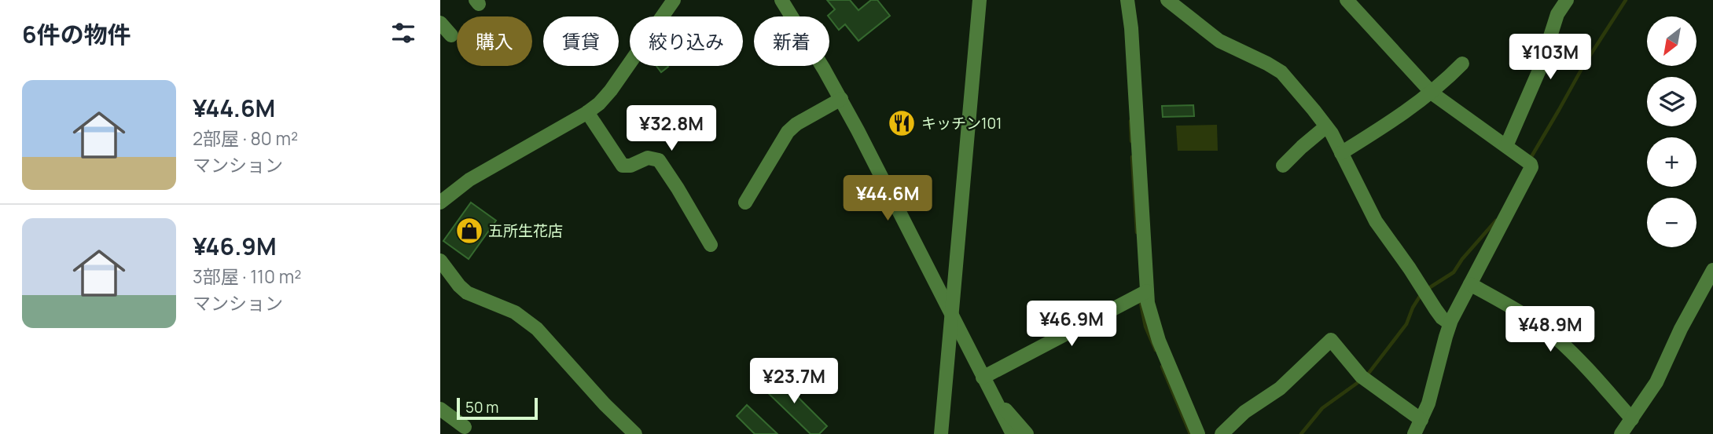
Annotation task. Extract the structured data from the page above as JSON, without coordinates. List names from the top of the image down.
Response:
{
  "places": {
    "restaurant": ["キッチン101"],
    "shop": ["五所生花店"]
  },
  "scale_bar": "50 m",
  "north": "bottom left",
  "page": {
    "heading": "6件の物件",
    "map_buttons": ["+", "−"],
    "chip": [
      "購入",
      "賃貸",
      "絞り込み",
      "新着"
    ],
    "price": [
      "¥103M",
      "¥32.8M",
      "¥44.6M",
      "¥46.9M",
      "¥48.9M",
      "¥23.7M"
    ],
    "list": [
      {
        "name": "¥44.6M",
        "note": "2部屋 · 80 m² · マンション"
      },
      {
        "name": "¥46.9M",
        "note": "3部屋 · 110 m² · マンション"
      }
    ],
    "scale": "50 m"
  }
}
